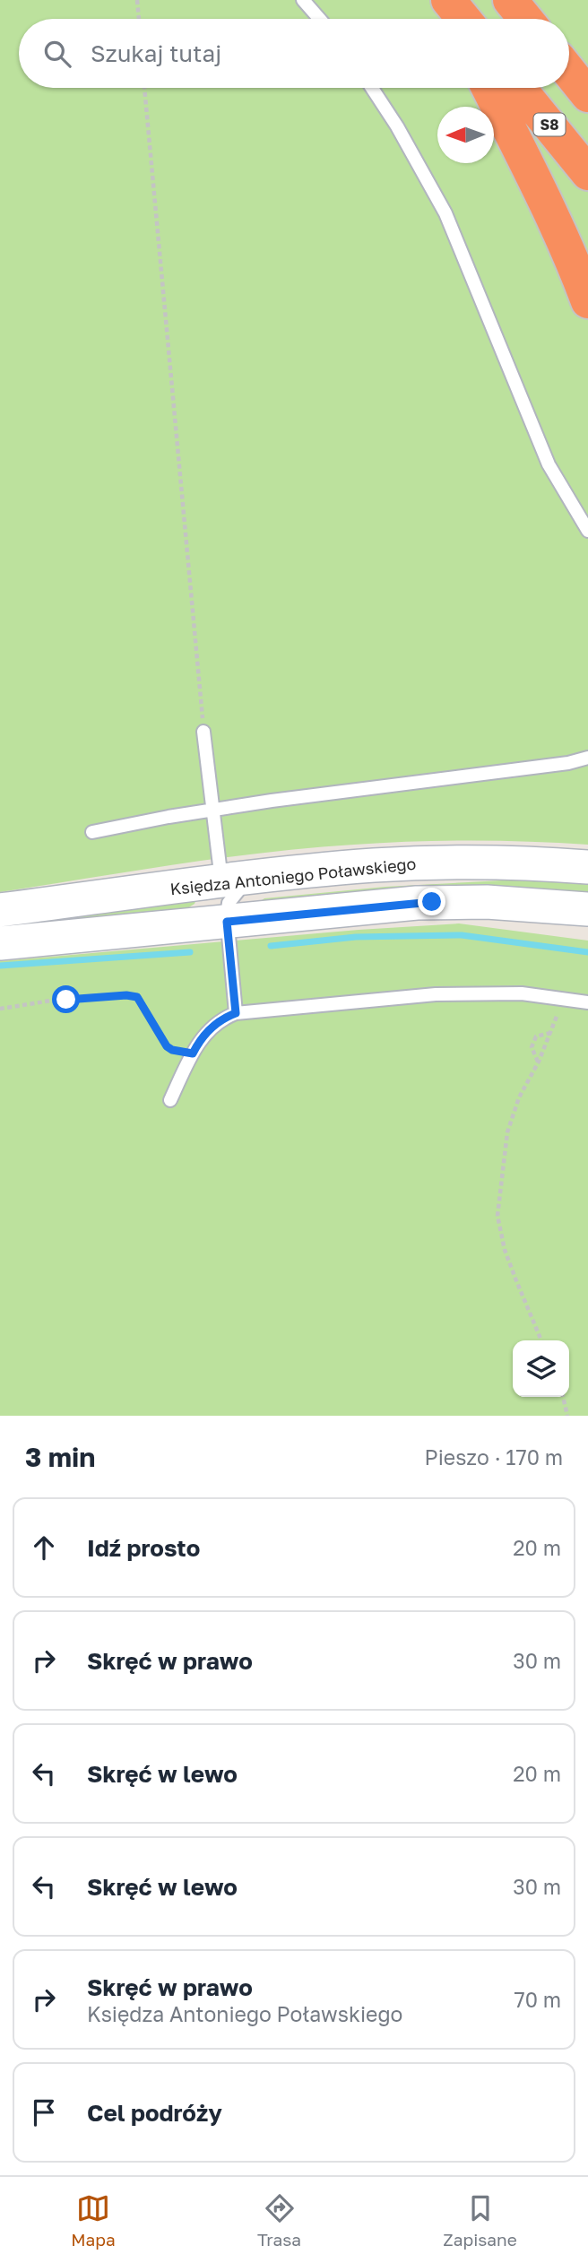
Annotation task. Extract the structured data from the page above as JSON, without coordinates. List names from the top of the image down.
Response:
{
  "streets": {
    "highway": ["S8"],
    "main road": ["Księdza Antoniego Poławskiego"]
  },
  "north": "left",
  "page": {
    "search": "Szukaj tutaj",
    "heading": ["3 min", "Pieszo · 170 m"],
    "list": [
      ["Idź prosto", "20 m"],
      ["Skręć w prawo", "30 m"],
      ["Skręć w lewo", "20 m"],
      ["Skręć w lewo", "30 m"],
      ["Skręć w prawo", "Księdza Antoniego Poławskiego", "70 m"],
      "Cel podróży"
    ],
    "nav": ["Mapa", "Trasa", "Zapisane"]
  }
}
